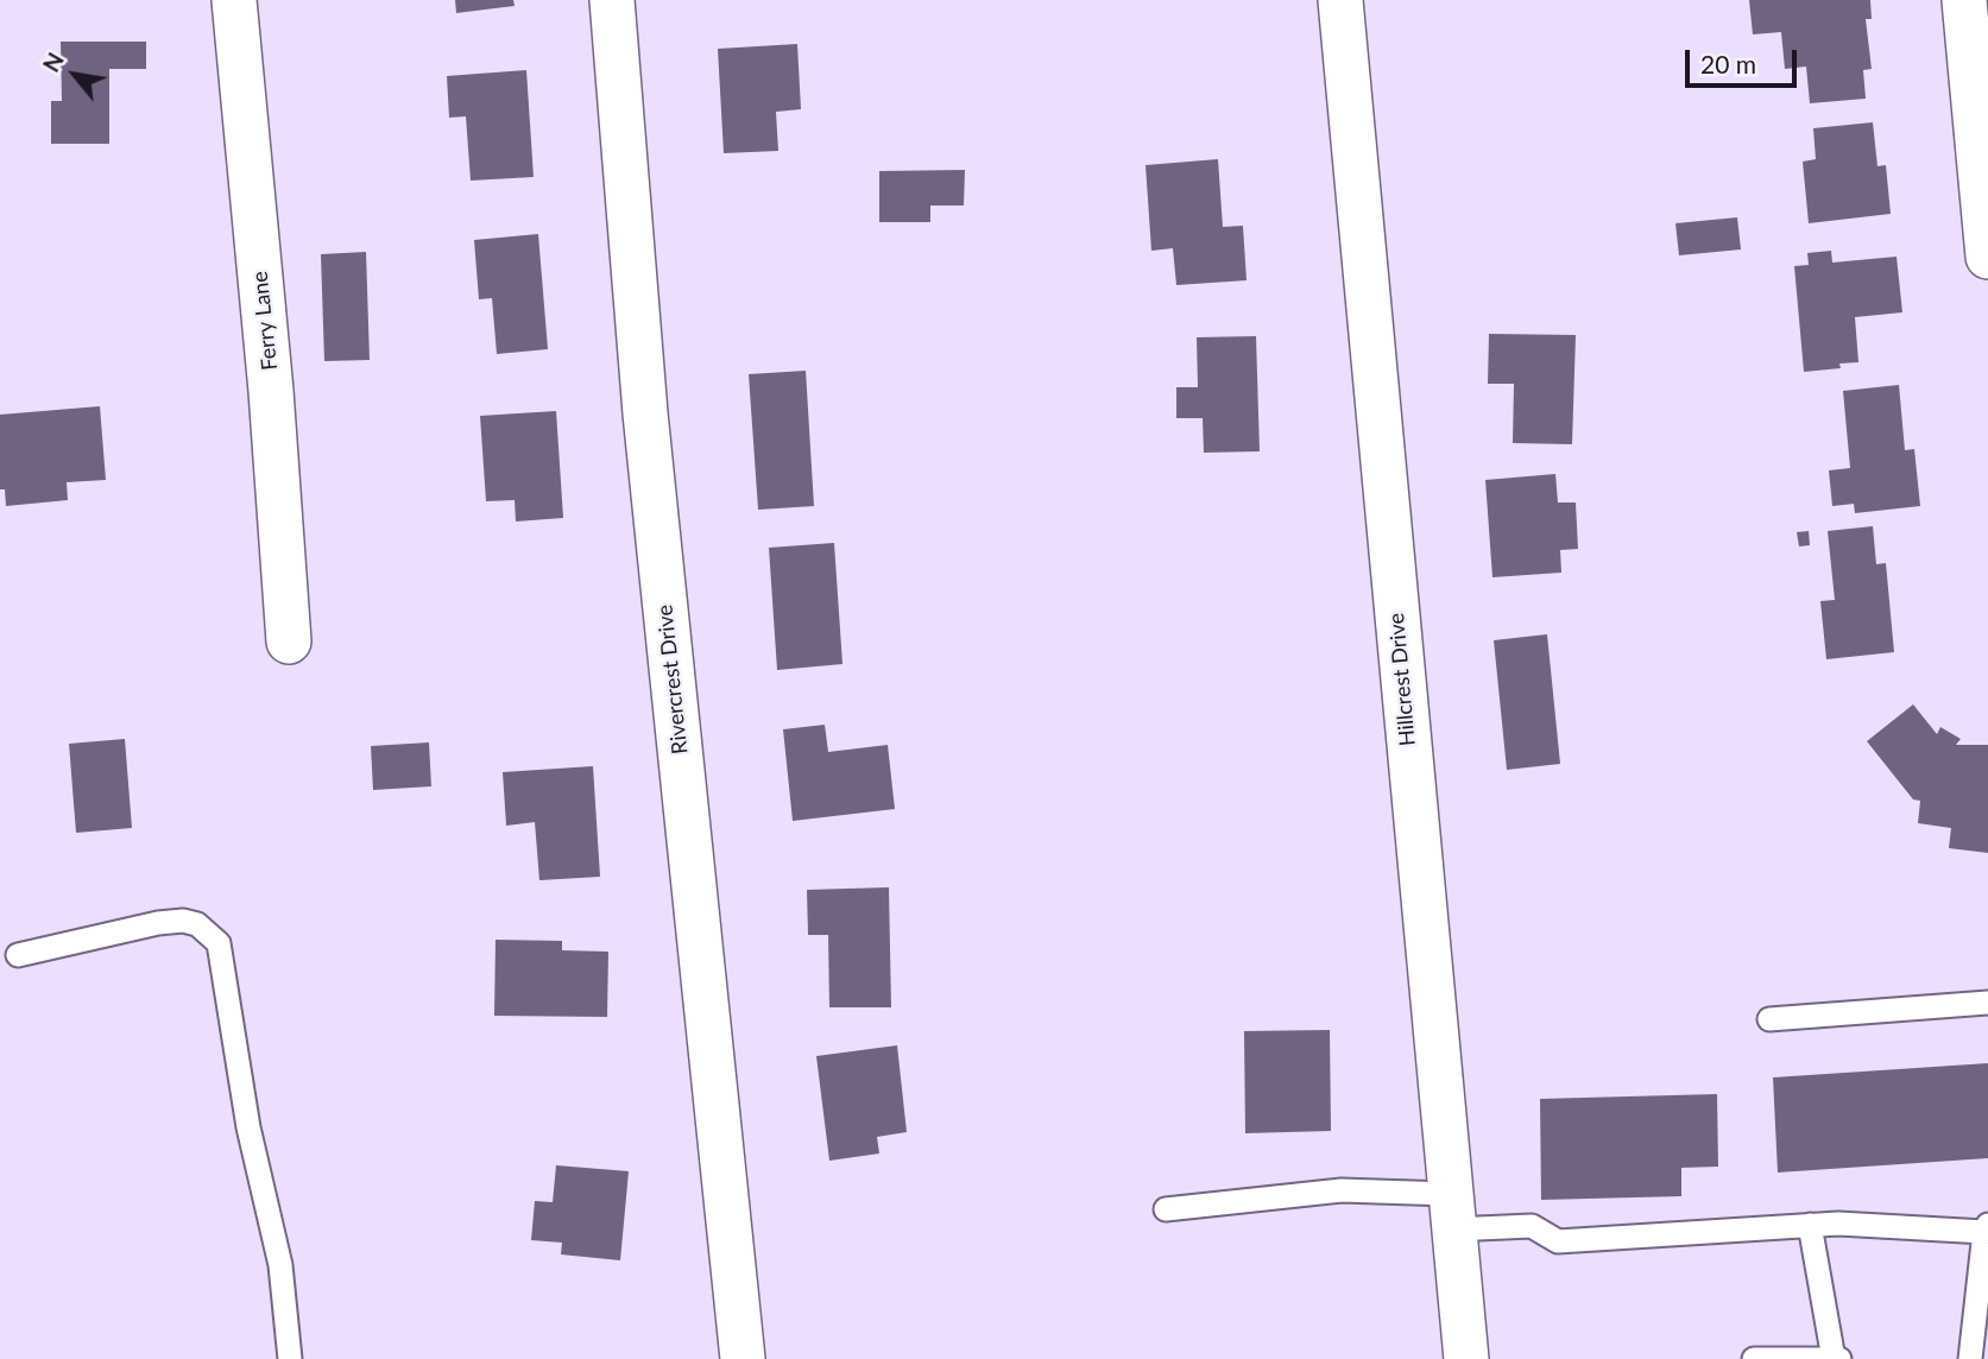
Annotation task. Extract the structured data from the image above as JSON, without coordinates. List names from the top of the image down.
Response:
{
  "streets": {
    "street": ["Ferry Lane", "Rivercrest Drive", "Hillcrest Drive"]
  },
  "scale_bar": "20 m",
  "north": "top left"
}
